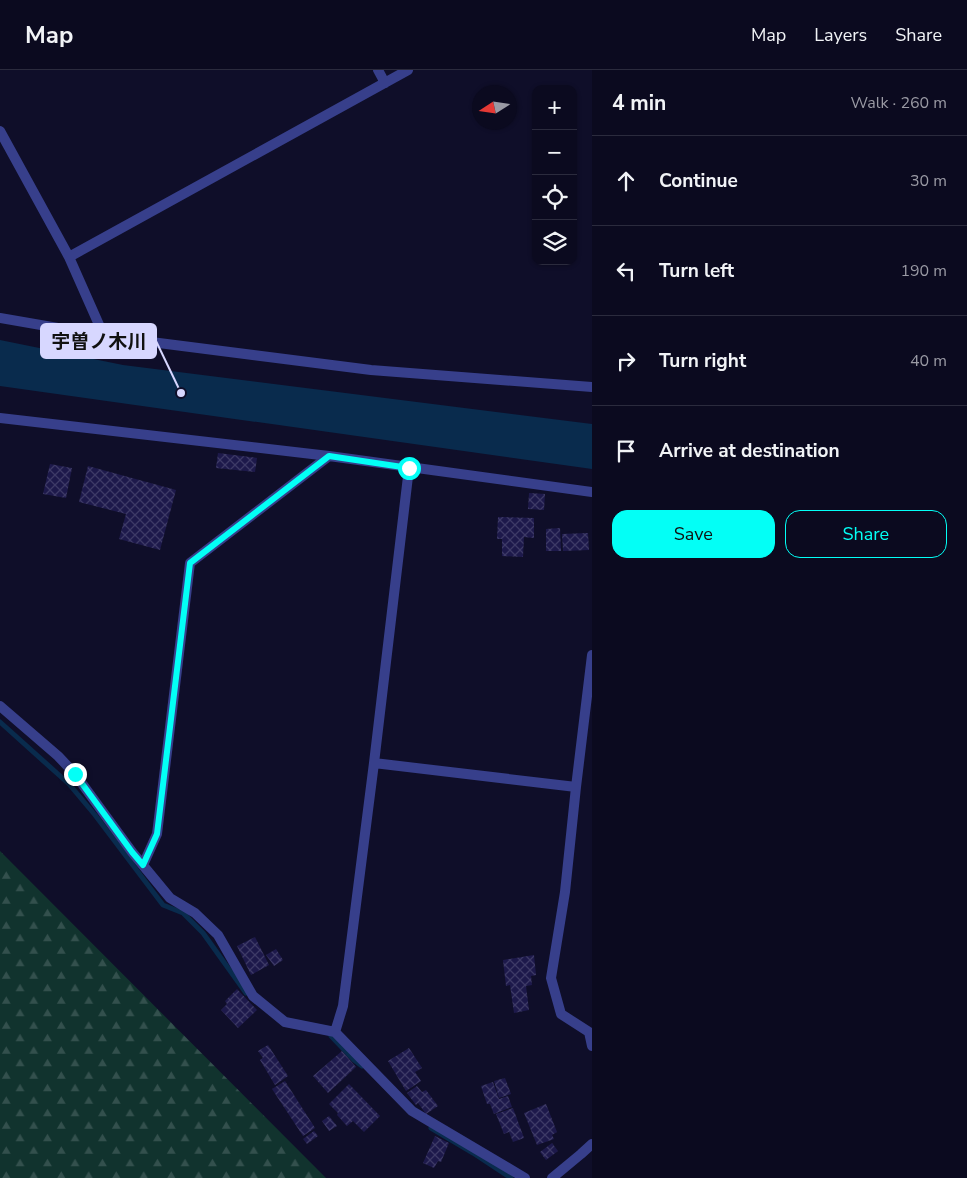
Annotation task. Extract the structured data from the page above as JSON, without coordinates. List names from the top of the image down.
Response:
{
  "places": ["宇曽ノ木川"],
  "north": "left",
  "page": {
    "header": "Map",
    "nav": ["Map", "Layers", "Share"],
    "heading": ["4 min", "Walk · 260 m"],
    "map_buttons": ["+", "−"],
    "list": [
      ["Continue", "30 m"],
      ["Turn left", "190 m"],
      ["Turn right", "40 m"],
      "Arrive at destination"
    ],
    "buttons": ["Save", "Share"]
  }
}
